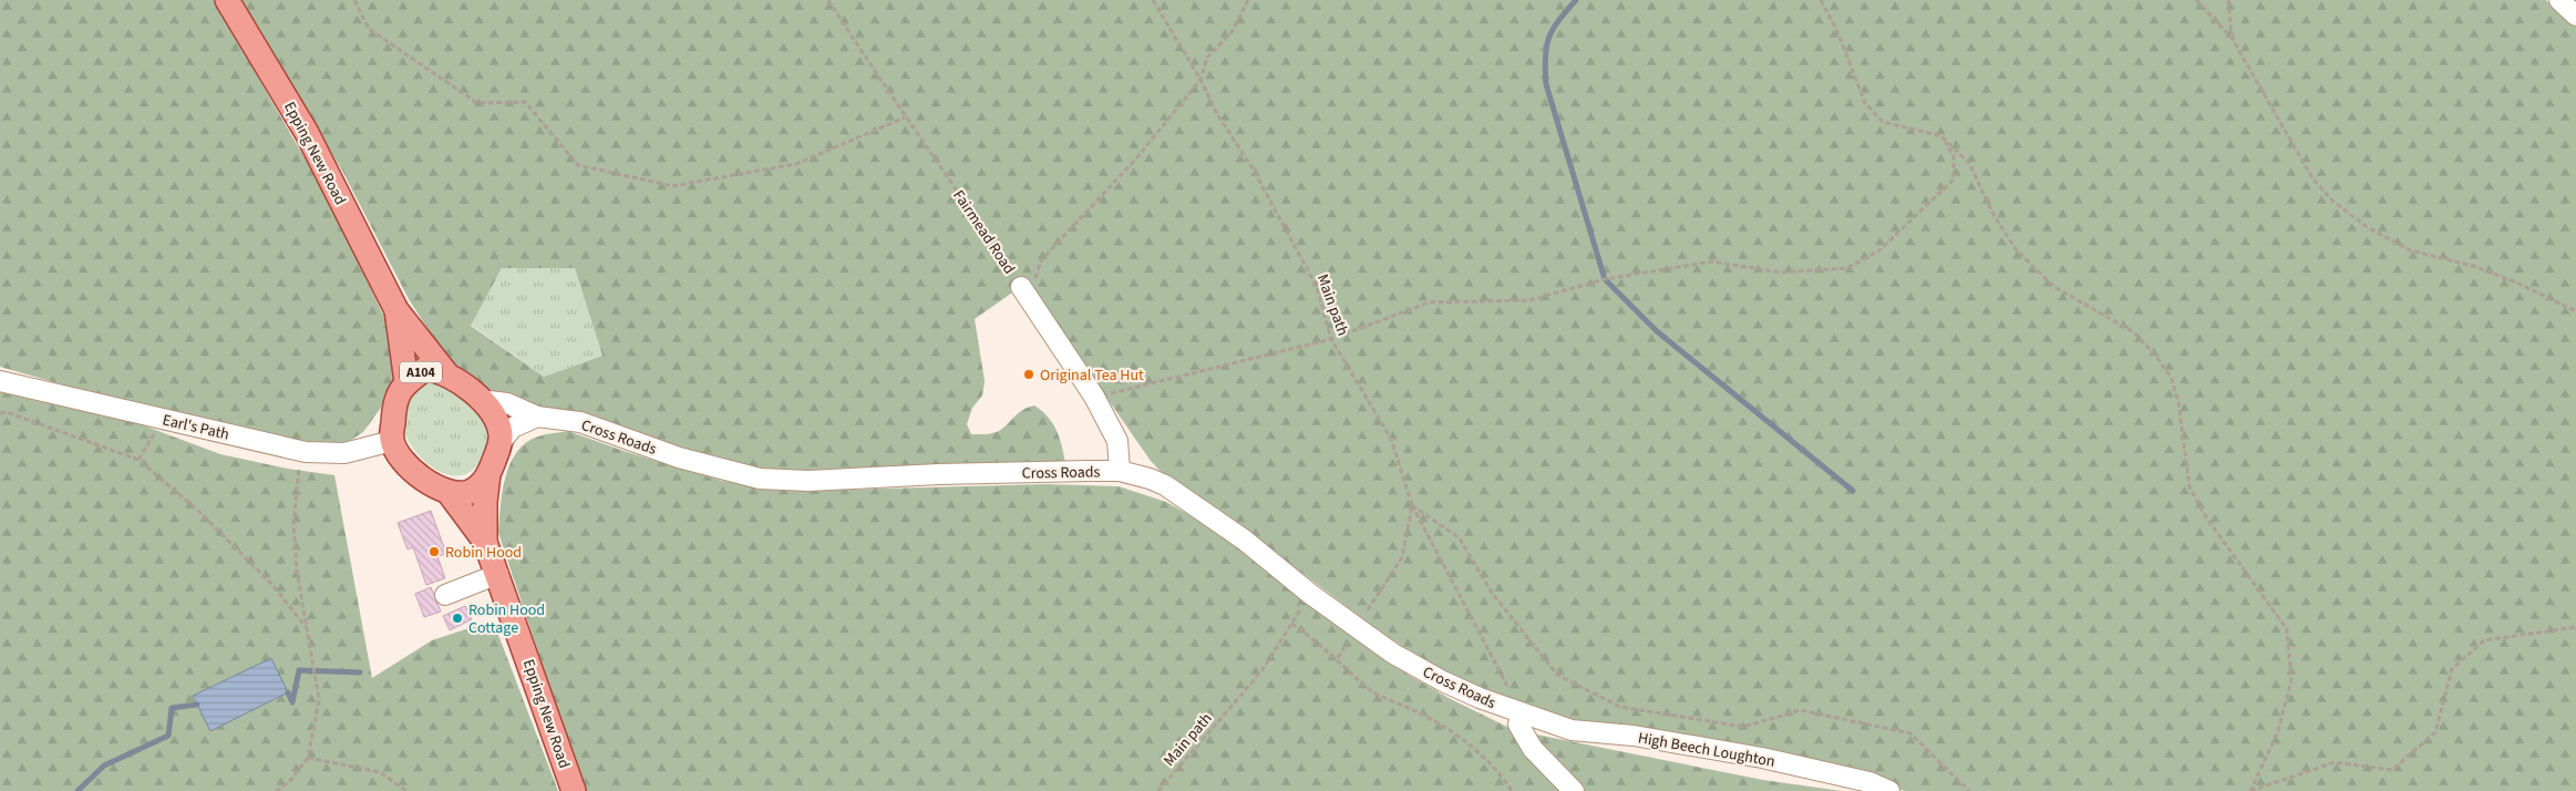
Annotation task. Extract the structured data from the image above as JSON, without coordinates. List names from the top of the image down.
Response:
{
  "streets": {
    "main road": ["Epping New Road", "A104"],
    "street": ["Earl's Path", "Cross Roads", "High Beech Loughton"],
    "path": ["Fairmead Road", "Main path"]
  },
  "crossings": [
    ["Epping New Road", "A104"],
    ["Epping New Road", "Earl's Path"],
    ["Epping New Road", "Cross Roads"],
    ["Main path", "Cross Roads"],
    ["A104", "Earl's Path"],
    ["A104", "Cross Roads"],
    ["Earl's Path", "Cross Roads"],
    ["Cross Roads", "High Beech Loughton"]
  ],
  "places": ["Original Tea Hut", "Robin Hood", "Robin Hood Cottage"]
}
